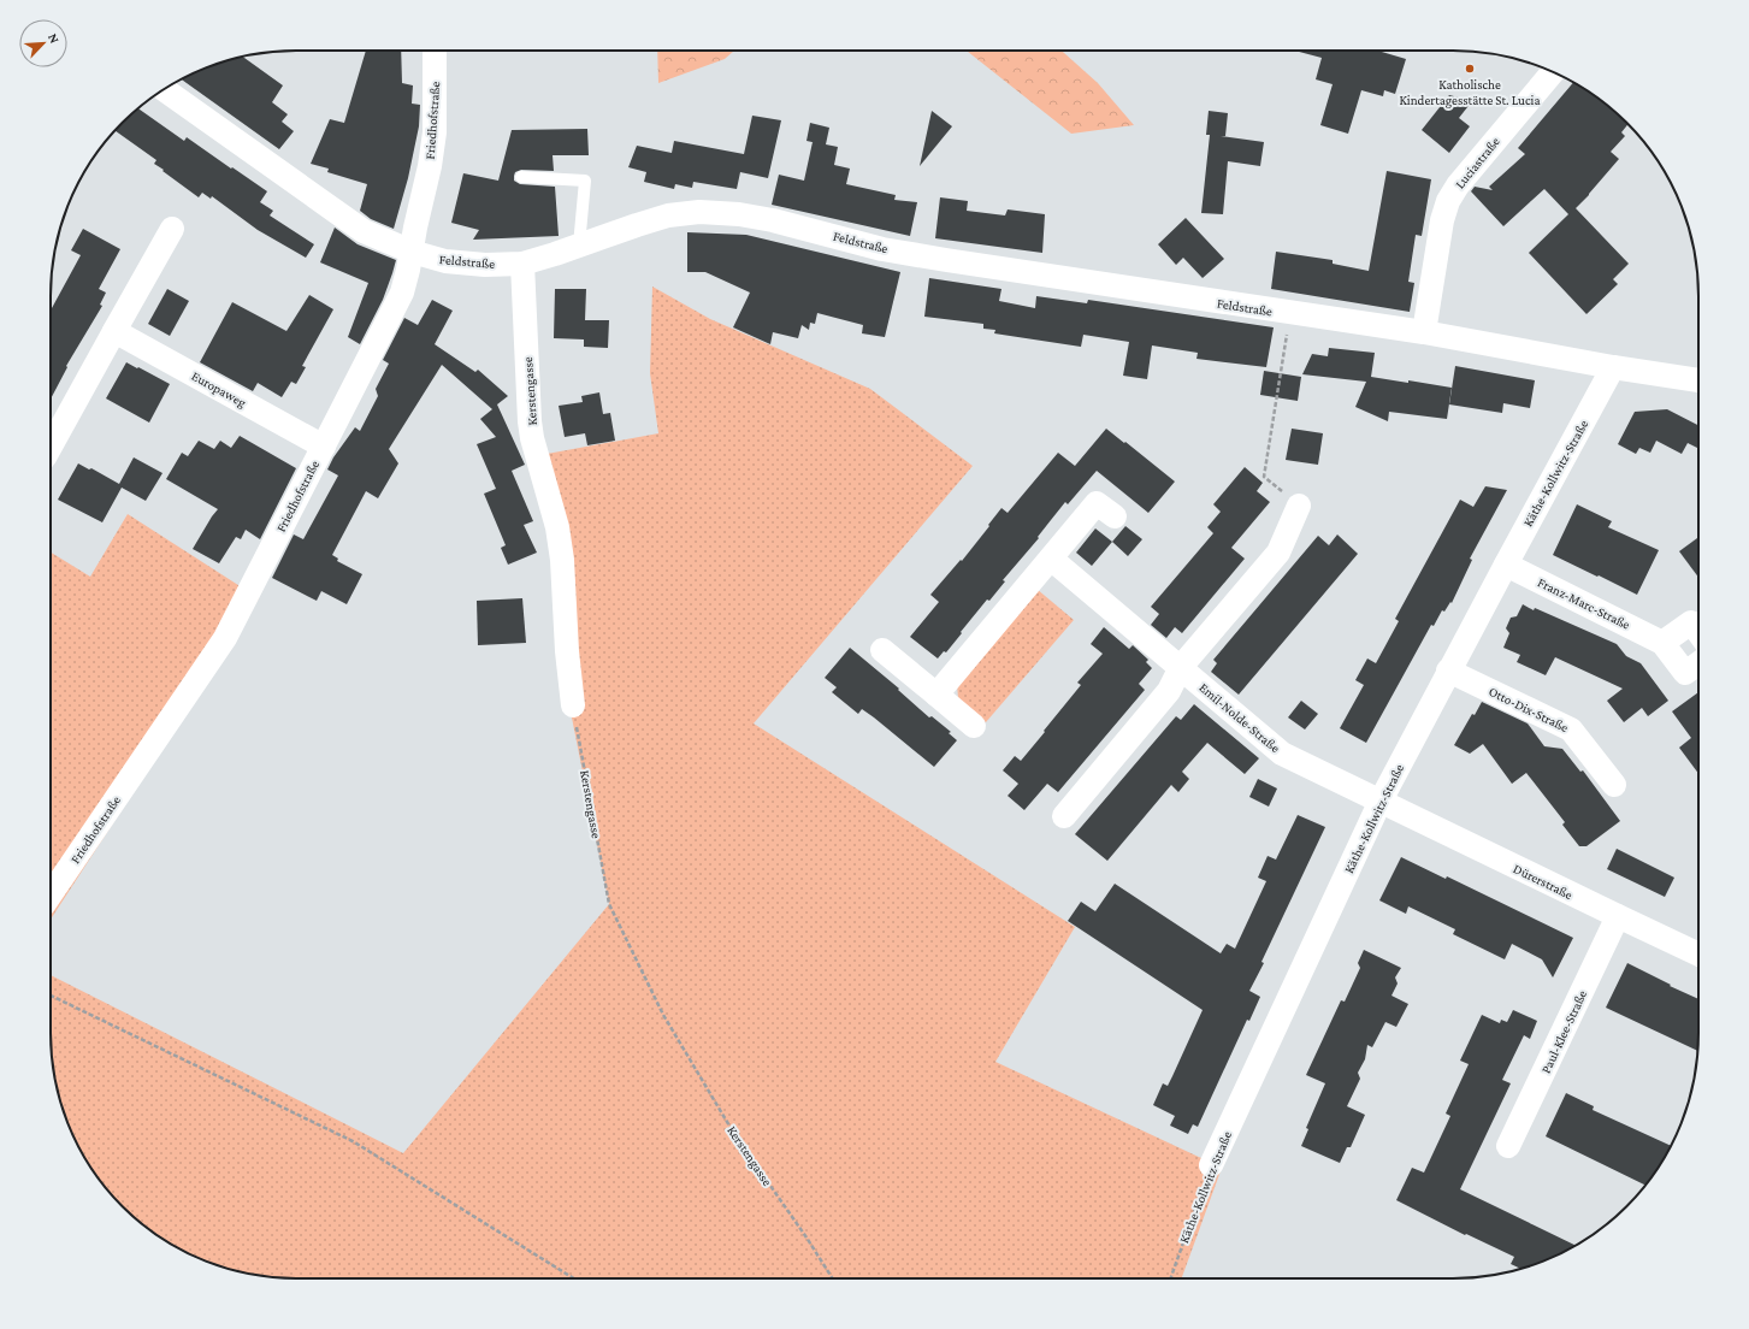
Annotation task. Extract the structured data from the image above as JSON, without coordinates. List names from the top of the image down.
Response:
{
  "streets": {
    "street": [
      "Friedhofstraße",
      "Luciastraße",
      "Feldstraße",
      "Europaweg",
      "Kerstengasse",
      "Käthe-Kollwitz-Straße",
      "Franz-Marc-Straße",
      "Otto-Dix-Straße",
      "Emil-Nolde-Straße",
      "Dürerstraße",
      "Paul-Klee-Straße"
    ]
  },
  "crossings": [
    ["Friedhofstraße", "Feldstraße"],
    ["Friedhofstraße", "Europaweg"],
    ["Luciastraße", "Feldstraße"],
    ["Feldstraße", "Kerstengasse"],
    ["Feldstraße", "Käthe-Kollwitz-Straße"],
    ["Käthe-Kollwitz-Straße", "Franz-Marc-Straße"],
    ["Käthe-Kollwitz-Straße", "Otto-Dix-Straße"],
    ["Käthe-Kollwitz-Straße", "Emil-Nolde-Straße"],
    ["Käthe-Kollwitz-Straße", "Dürerstraße"],
    ["Emil-Nolde-Straße", "Dürerstraße"],
    ["Dürerstraße", "Paul-Klee-Straße"]
  ],
  "places": ["Katholische Kindertagesstätte St. Lucia"],
  "north": "top right"
}
